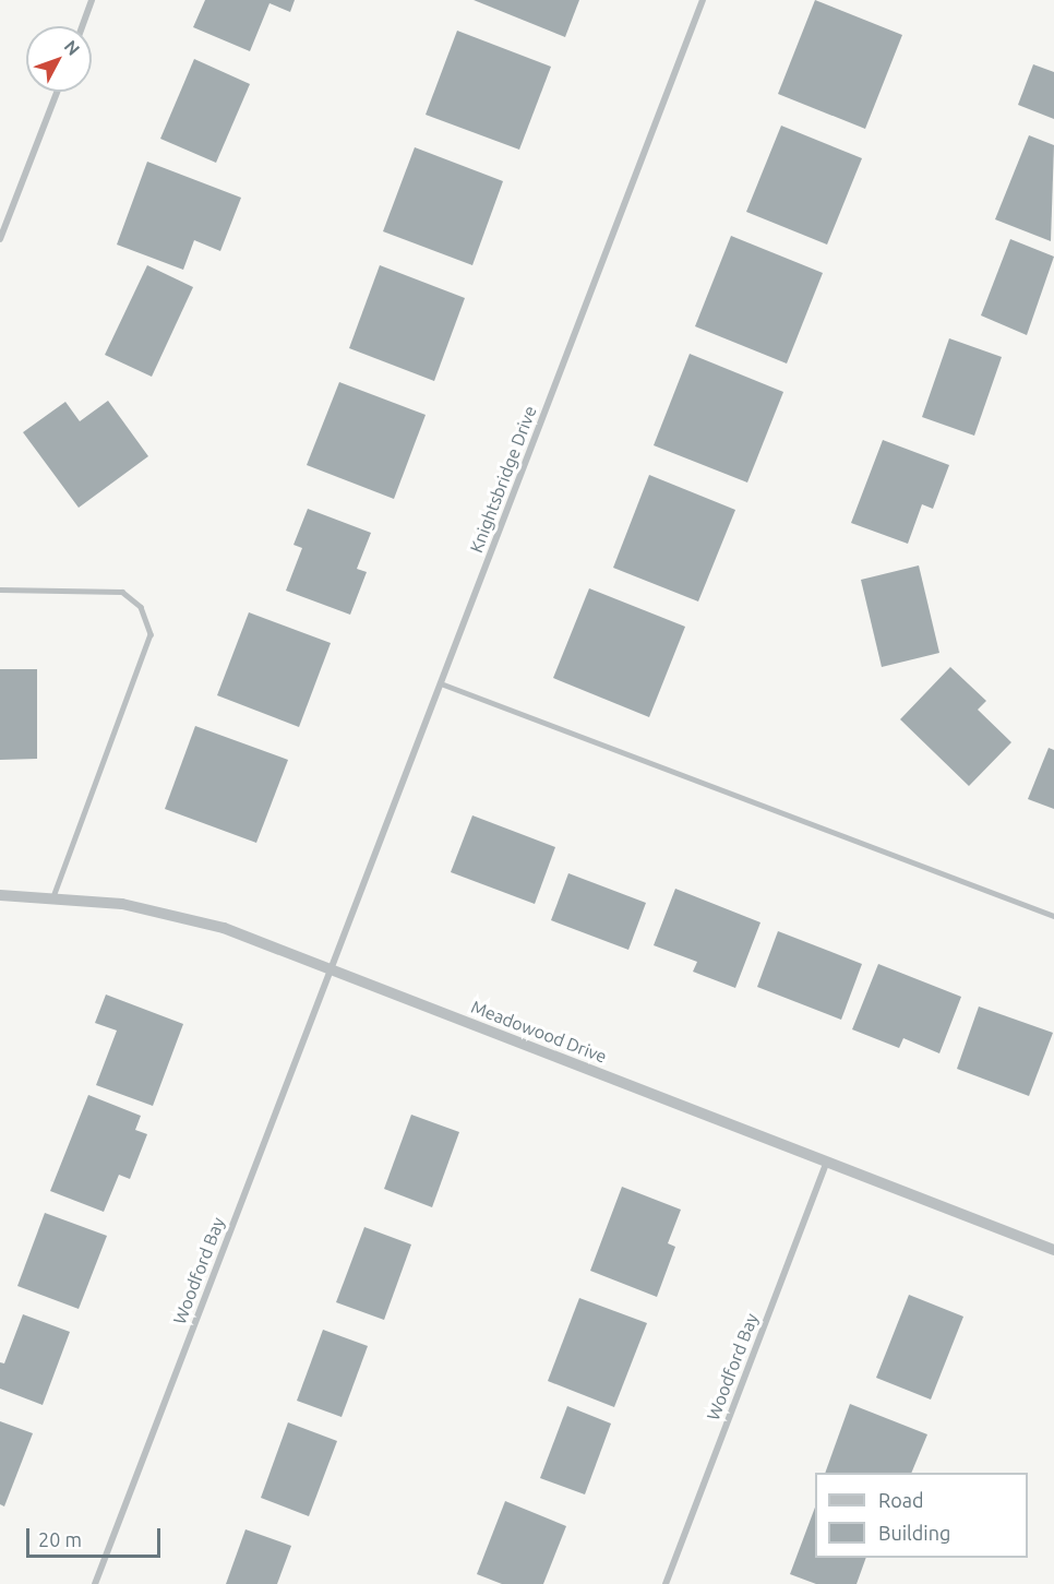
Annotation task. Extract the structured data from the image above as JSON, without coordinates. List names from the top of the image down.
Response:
{
  "streets": {
    "street": ["Knightsbridge Drive", "Meadowood Drive", "Woodford Bay"]
  },
  "crossings": [
    ["Knightsbridge Drive", "Meadowood Drive"],
    ["Knightsbridge Drive", "Woodford Bay"],
    ["Meadowood Drive", "Woodford Bay"]
  ],
  "legend": ["Road", "Building"],
  "scale_bar": "20 m",
  "north": "top right"
}
